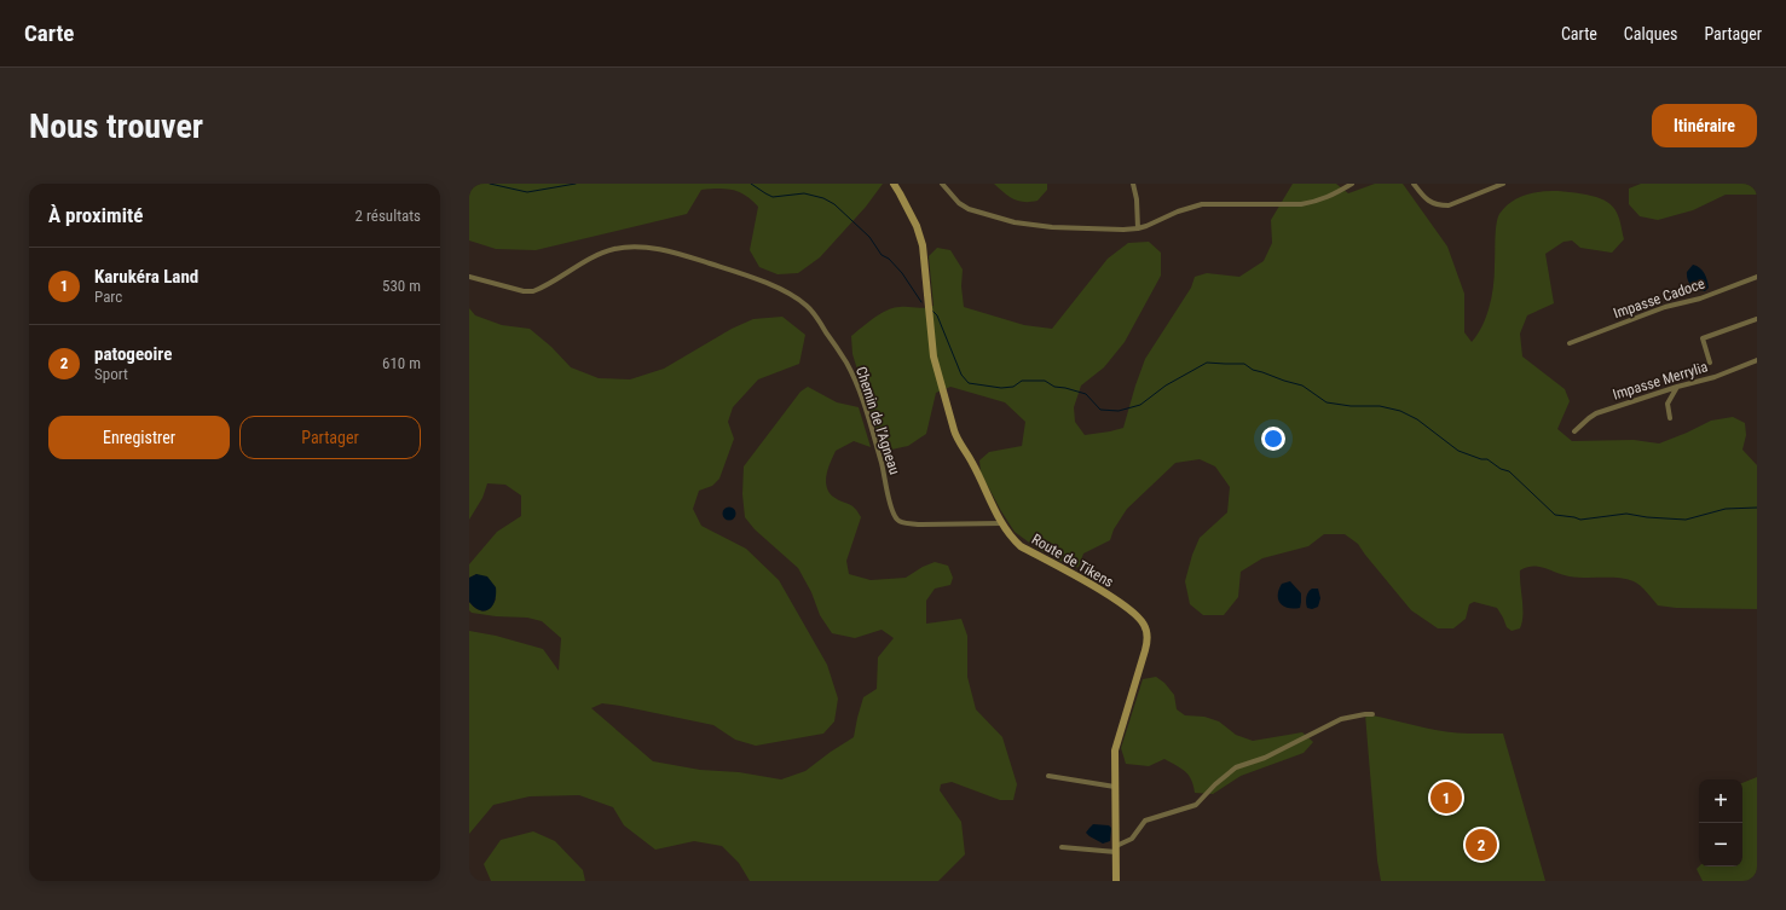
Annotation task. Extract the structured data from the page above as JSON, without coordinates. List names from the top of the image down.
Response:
{
  "streets": {
    "street": [
      "Impasse Cadoce",
      "Impasse Merrylia",
      "Chemin de l’Agneau",
      "Route de Tikens"
    ]
  },
  "crossings": [
    ["Chemin de l’Agneau", "Route de Tikens"]
  ],
  "page": {
    "header": "Carte",
    "nav": ["Carte", "Calques", "Partager"],
    "buttons": [
      "Itinéraire",
      ["Enregistrer", "Partager"]
    ],
    "title": "Nous trouver",
    "heading": ["À proximité", "2 résultats"],
    "list": [
      {
        "mark": "1",
        "name": "Karukéra Land",
        "note": "Parc",
        "value": "530 m"
      },
      {
        "mark": "2",
        "name": "patogeoire",
        "note": "Sport",
        "value": "610 m"
      }
    ],
    "map_buttons": ["+", "−"],
    "pins": ["1", "2"]
  }
}
